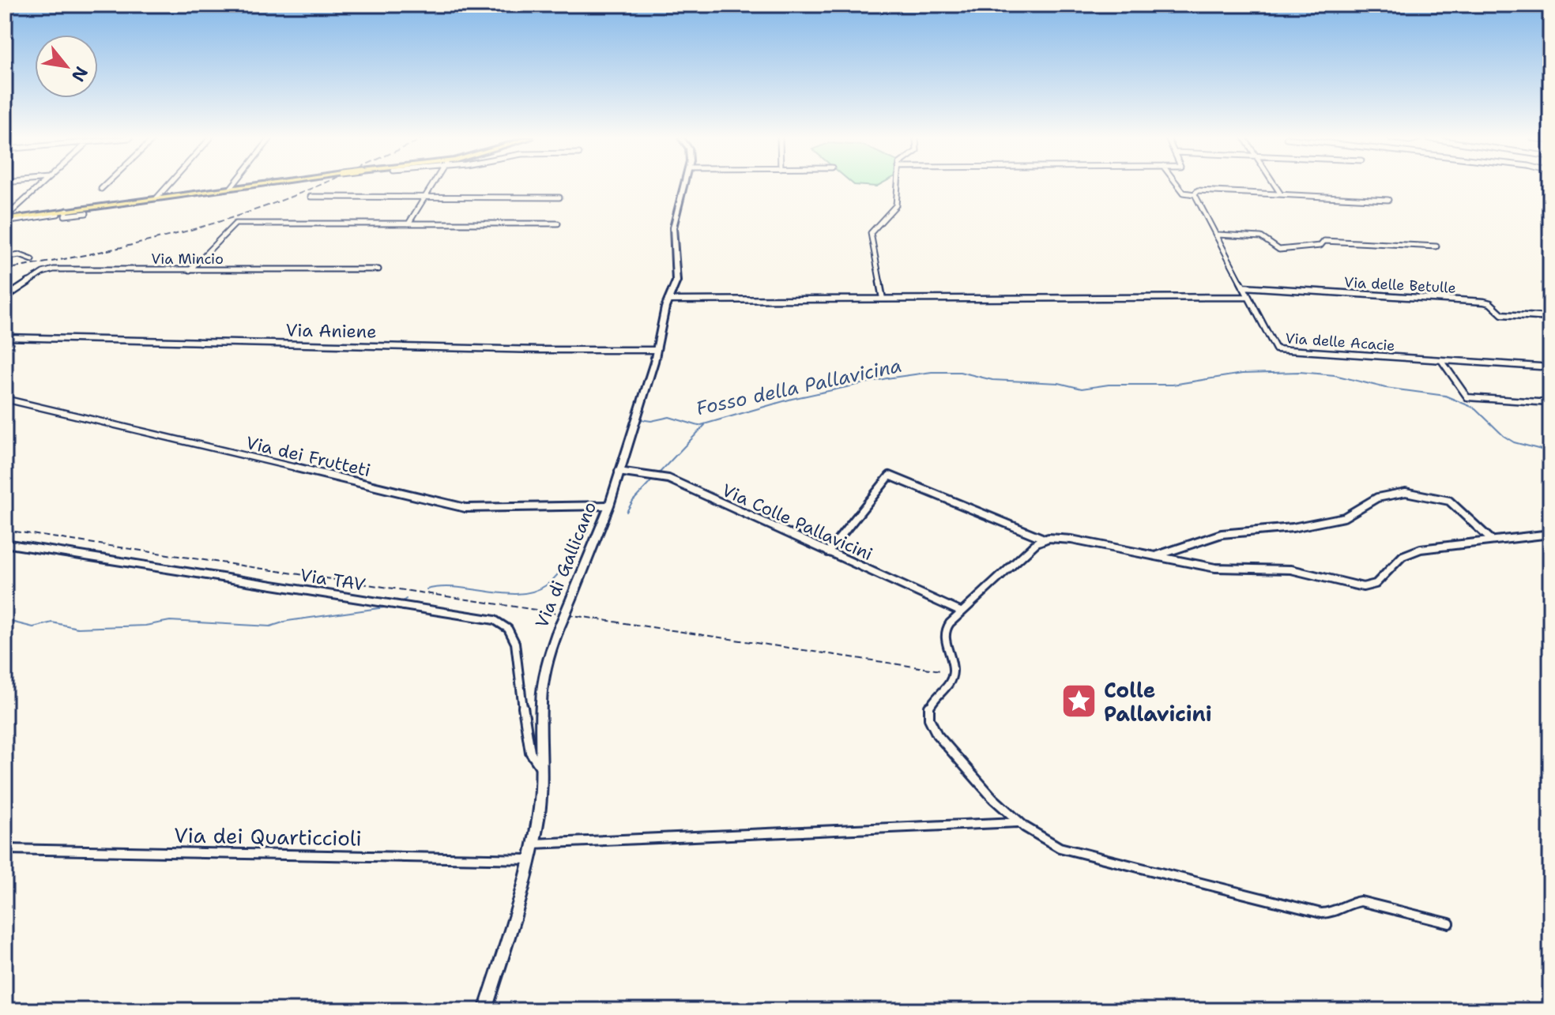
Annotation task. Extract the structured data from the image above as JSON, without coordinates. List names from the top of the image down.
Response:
{
  "streets": {
    "street": [
      "Via Mincio",
      "Via delle Betulle",
      "Via Aniene",
      "Via delle Acacie",
      "Via dei Frutteti",
      "Via Colle Pallavicini",
      "Via di Gallicano",
      "Via TAV",
      "Via dei Quarticcioli"
    ]
  },
  "crossings": [
    ["Via delle Betulle", "Via delle Acacie"],
    ["Via Aniene", "Via di Gallicano"],
    ["Via dei Frutteti", "Via di Gallicano"],
    ["Via Colle Pallavicini", "Via di Gallicano"],
    ["Via di Gallicano", "Via TAV"],
    ["Via di Gallicano", "Via dei Quarticcioli"]
  ],
  "water": ["Fosso della Pallavicina"],
  "places": {
    "place": ["Colle Pallavicini"]
  },
  "north": "bottom right"
}
